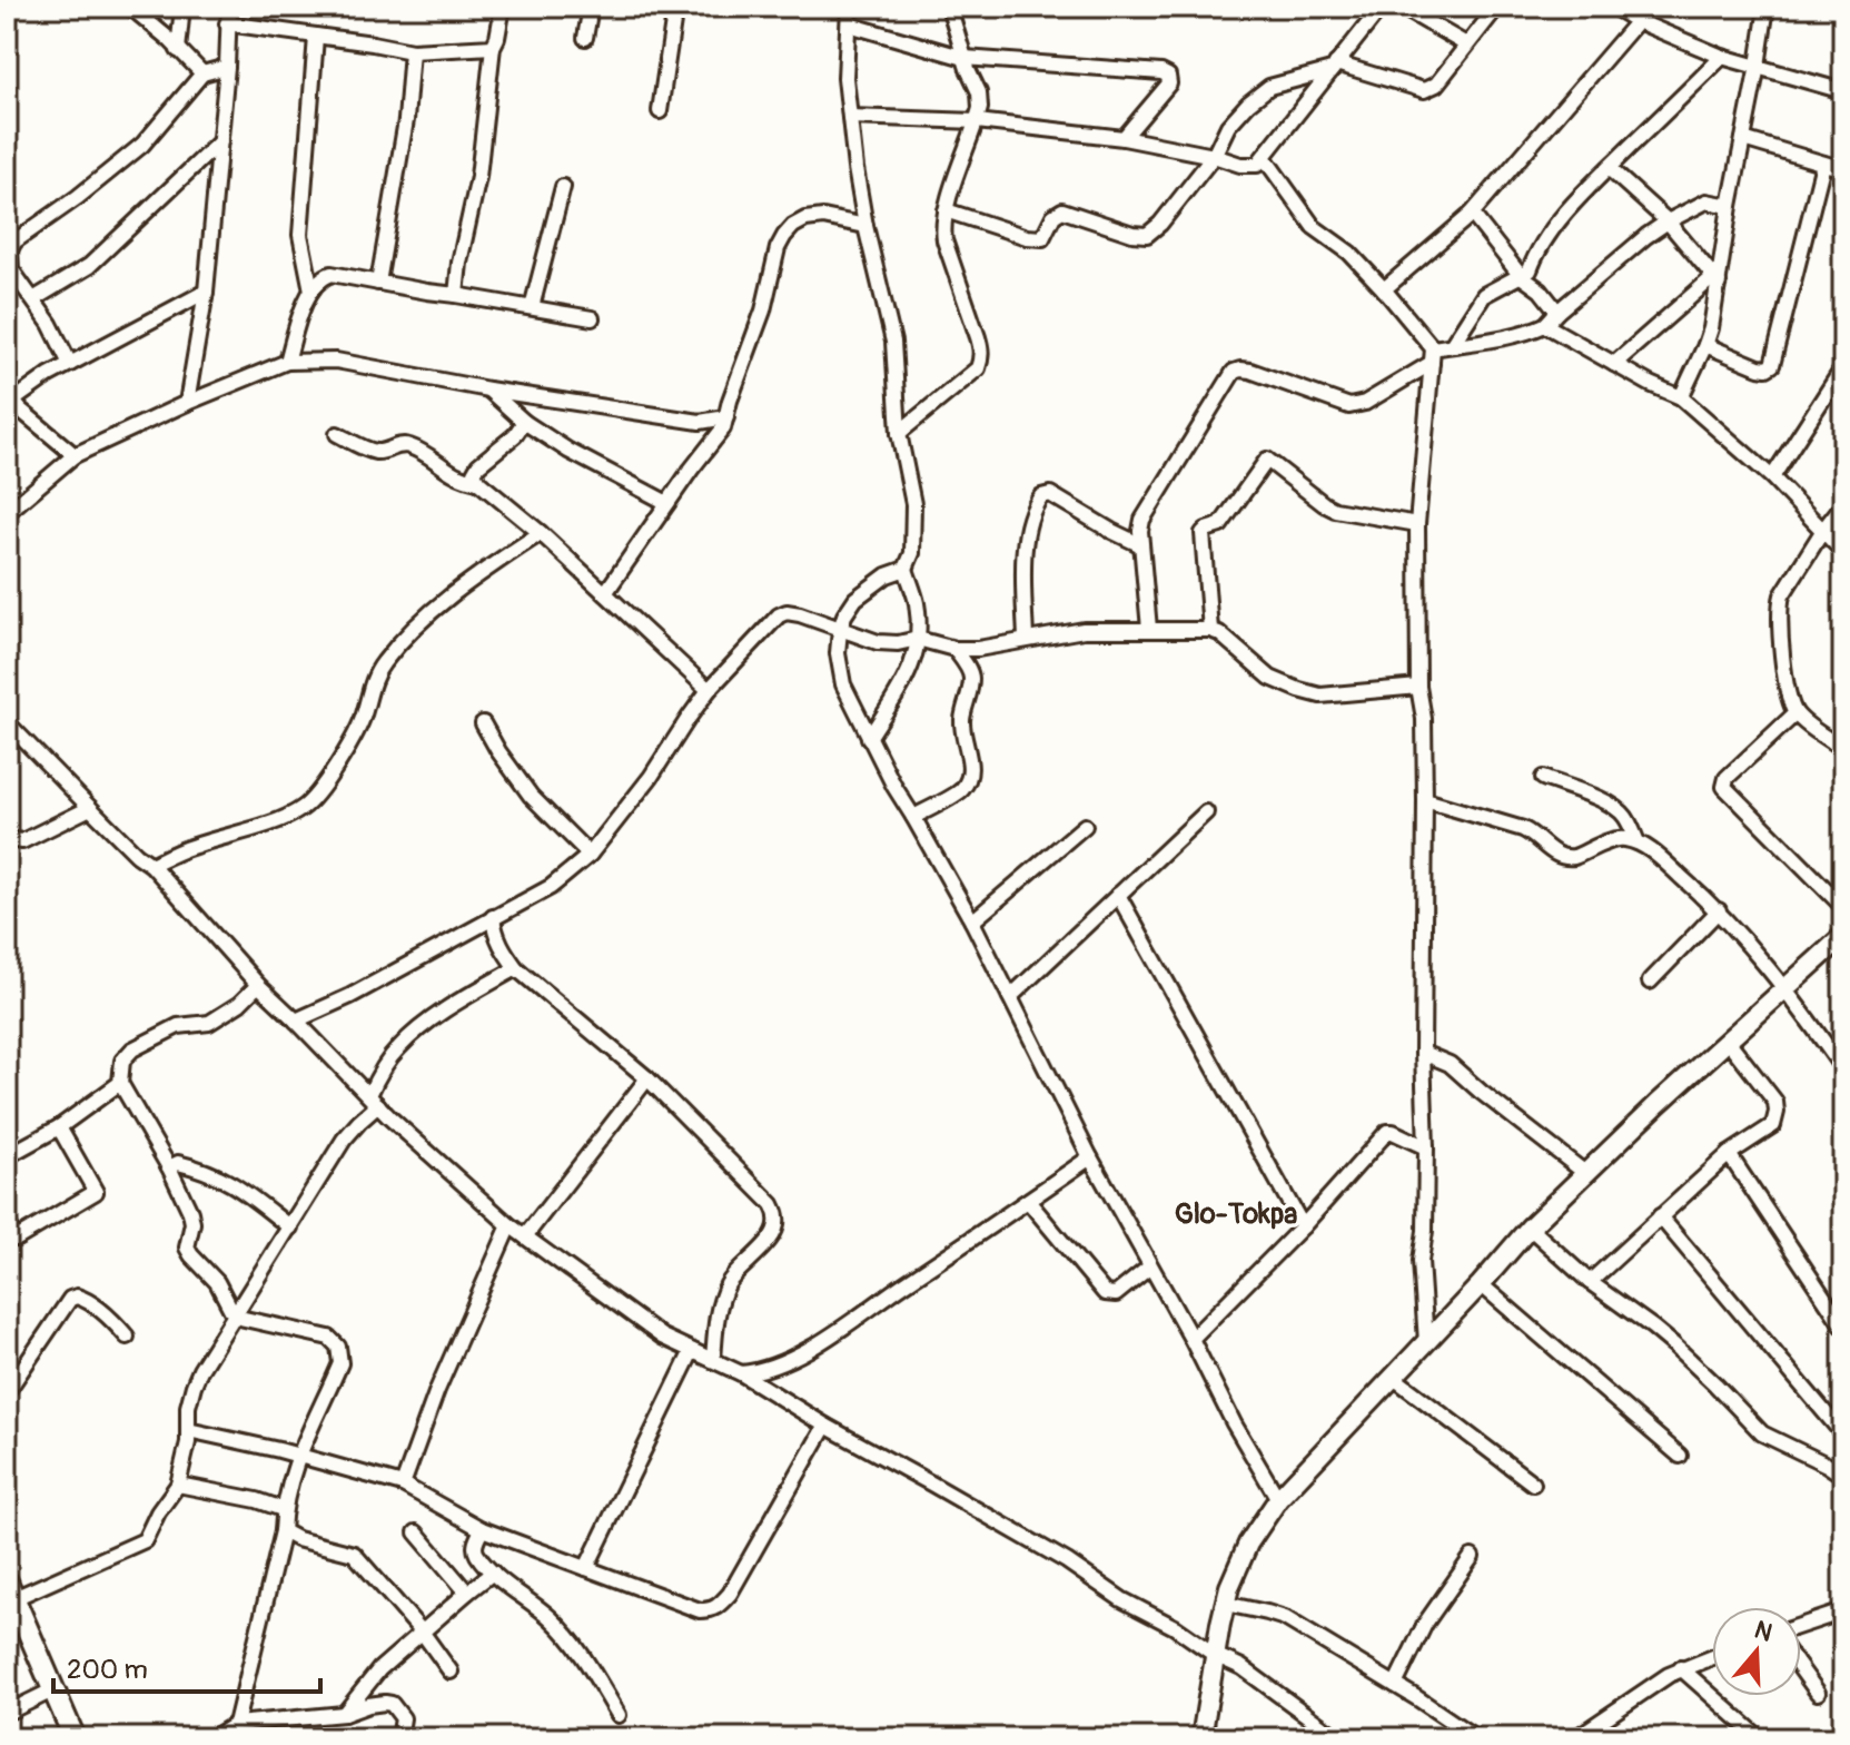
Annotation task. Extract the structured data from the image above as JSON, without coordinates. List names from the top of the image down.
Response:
{
  "districts": ["Glo-Tokpa"],
  "scale_bar": "200 m",
  "north": "top"
}
